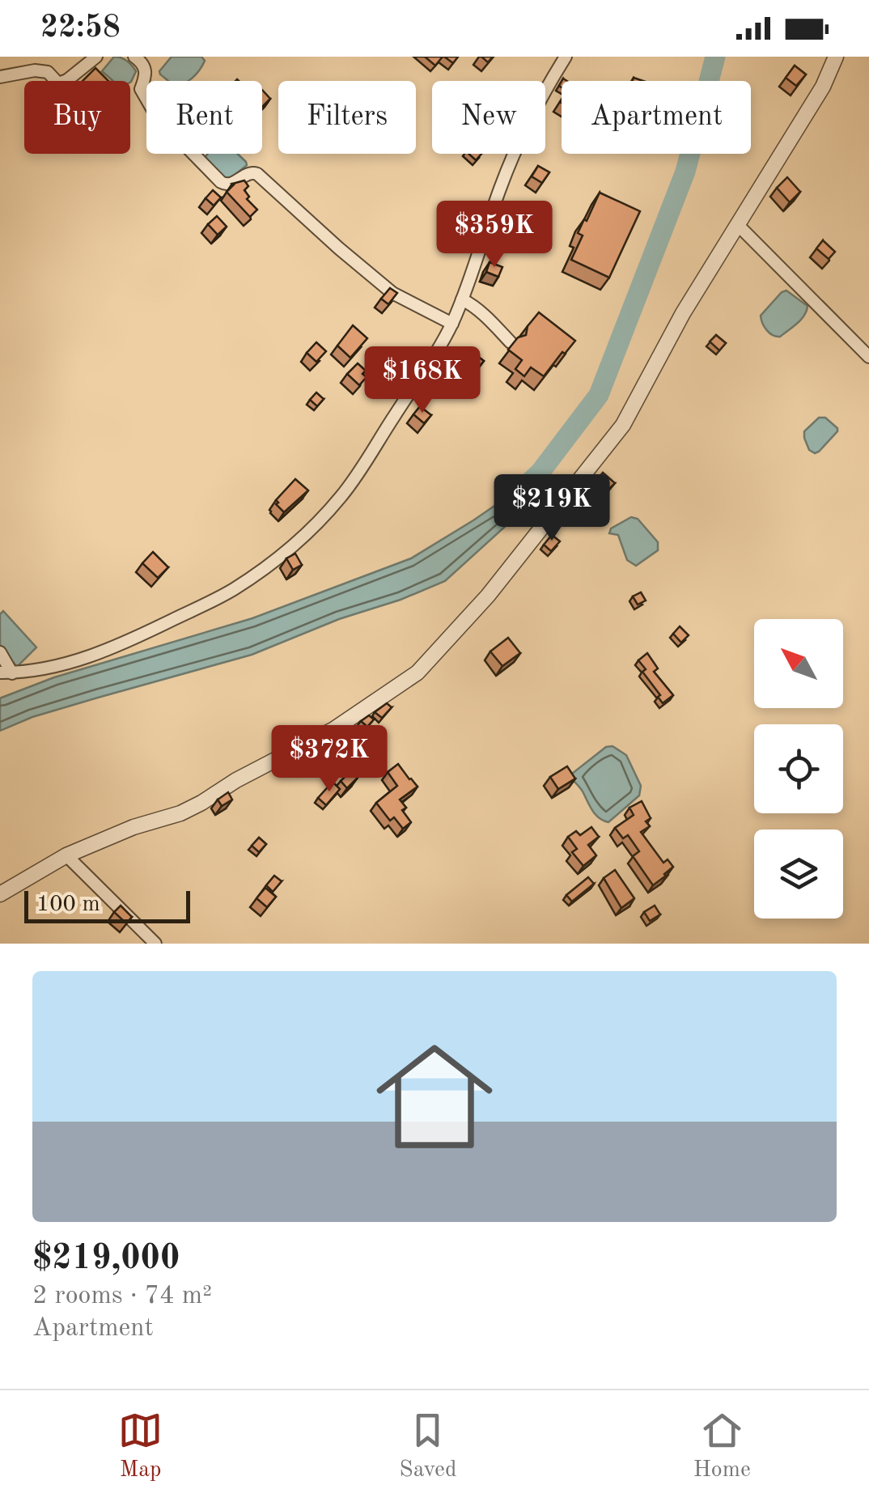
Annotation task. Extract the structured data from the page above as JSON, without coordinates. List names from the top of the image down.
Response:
{
  "scale_bar": "100 m",
  "north": "top left",
  "page": {
    "status": "22:58",
    "chip": [
      "Buy",
      "Rent",
      "Filters",
      "New",
      "Apartment"
    ],
    "price": [
      "$359K",
      "$168K",
      "$219K",
      "$372K"
    ],
    "scale": "100 m",
    "list": [
      {
        "name": "$219,000",
        "note": "2 rooms · 74 m² · Apartment"
      }
    ],
    "tabs": ["Map", "Saved", "Home"]
  }
}
